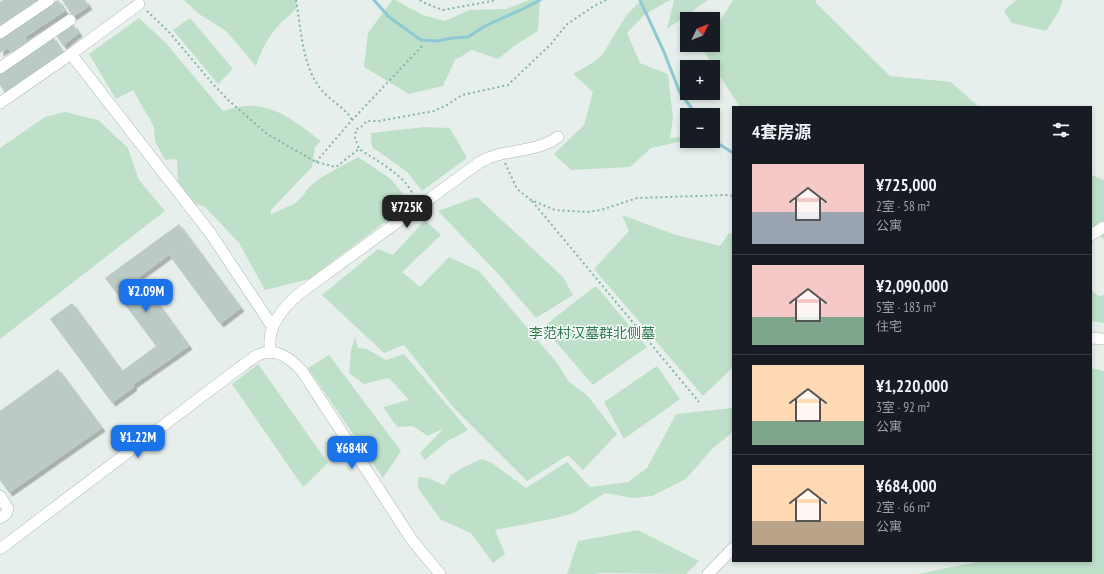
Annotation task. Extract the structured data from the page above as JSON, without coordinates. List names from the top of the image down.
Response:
{
  "parks": ["李范村汉墓群北侧墓"],
  "north": "top right",
  "page": {
    "map_buttons": ["+", "−"],
    "heading": "4套房源",
    "list": [
      {
        "name": "¥725,000",
        "note": "2室 · 58 m² · 公寓"
      },
      {
        "name": "¥2,090,000",
        "note": "5室 · 183 m² · 住宅"
      },
      {
        "name": "¥1,220,000",
        "note": "3室 · 92 m² · 公寓"
      },
      {
        "name": "¥684,000",
        "note": "2室 · 66 m² · 公寓"
      }
    ],
    "price": [
      "¥725K",
      "¥2.09M",
      "¥1.22M",
      "¥684K"
    ]
  }
}
